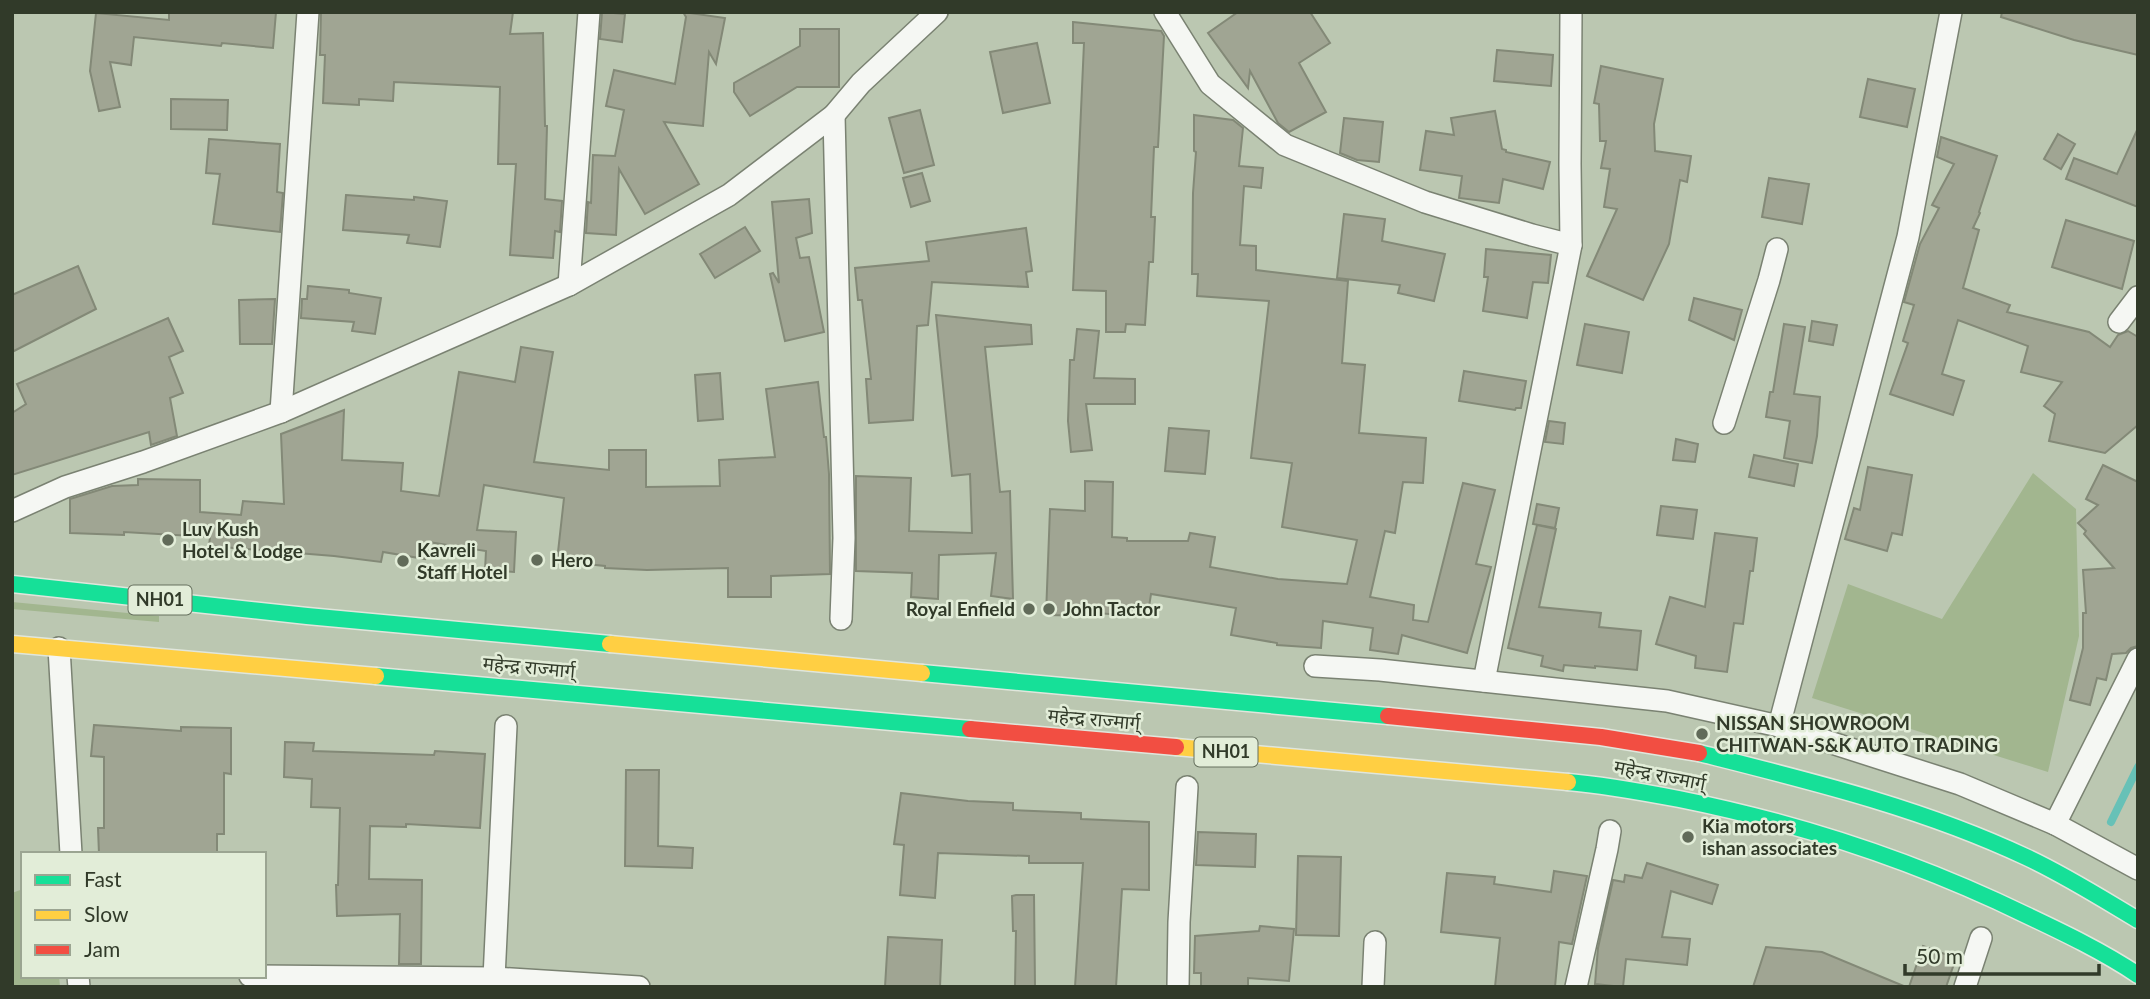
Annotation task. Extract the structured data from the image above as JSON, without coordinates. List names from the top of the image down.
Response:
{
  "streets": {
    "highway": ["NH01", "महेन्द्र राज्मार्ग्"]
  },
  "places": [
    "Luv Kush Hotel & Lodge",
    "Hero",
    "Kavreli Staff Hotel",
    "Royal Enfield",
    "John Tactor",
    "NISSAN SHOWROOM CHITWAN-S&K AUTO TRADING",
    "Kia motors ishan associates"
  ],
  "legend": ["Fast", "Slow", "Jam"],
  "scale_bar": "50 m"
}
